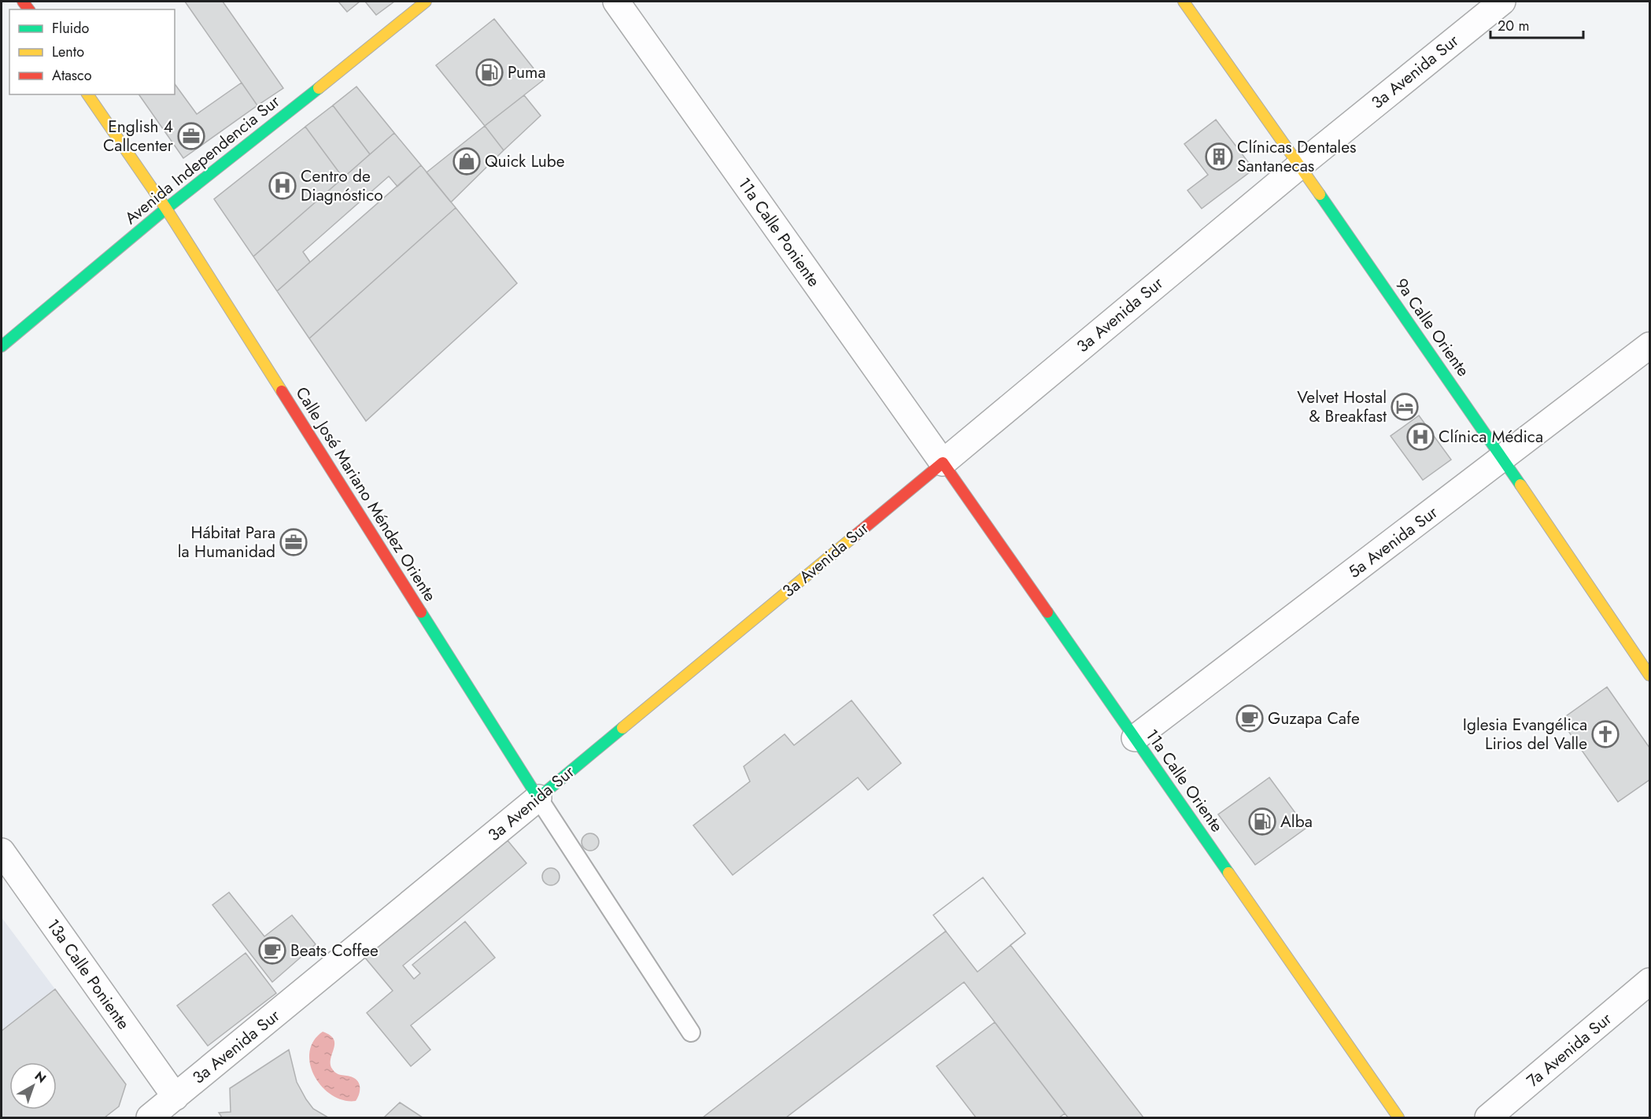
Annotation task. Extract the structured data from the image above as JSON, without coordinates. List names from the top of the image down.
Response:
{
  "streets": {
    "main road": [
      "3a Avenida Sur",
      "Avenida Independencia Sur",
      "9a Calle Oriente",
      "Calle José Mariano Méndez Oriente",
      "11a Calle Oriente"
    ],
    "street": [
      "11a Calle Poniente",
      "5a Avenida Sur",
      "13a Calle Poniente",
      "7a Avenida Sur"
    ]
  },
  "crossings": [
    ["3a Avenida Sur", "11a Calle Poniente"],
    ["3a Avenida Sur", "9a Calle Oriente"],
    ["3a Avenida Sur", "Calle José Mariano Méndez Oriente"],
    ["3a Avenida Sur", "11a Calle Oriente"],
    ["3a Avenida Sur", "13a Calle Poniente"],
    ["Avenida Independencia Sur", "Calle José Mariano Méndez Oriente"],
    ["11a Calle Poniente", "11a Calle Oriente"],
    ["9a Calle Oriente", "5a Avenida Sur"],
    ["5a Avenida Sur", "11a Calle Oriente"]
  ],
  "places": {
    "fuel station": ["Puma", "Alba"],
    "office": ["English 4 Callcenter", "Hábitat Para la Humanidad"],
    "building": ["Clínicas Dentales Santanecas"],
    "shop": ["Quick Lube"],
    "hospital": ["Centro de Diagnóstico", "Clínica Médica"],
    "hotel": ["Velvet Hostal & Breakfast"],
    "cafe": ["Guzapa Cafe", "Beats Coffee"],
    "church": ["Iglesia Evangélica Lirios del Valle"]
  },
  "legend": ["Fluido", "Lento", "Atasco"],
  "scale_bar": "20 m",
  "north": "top right"
}
